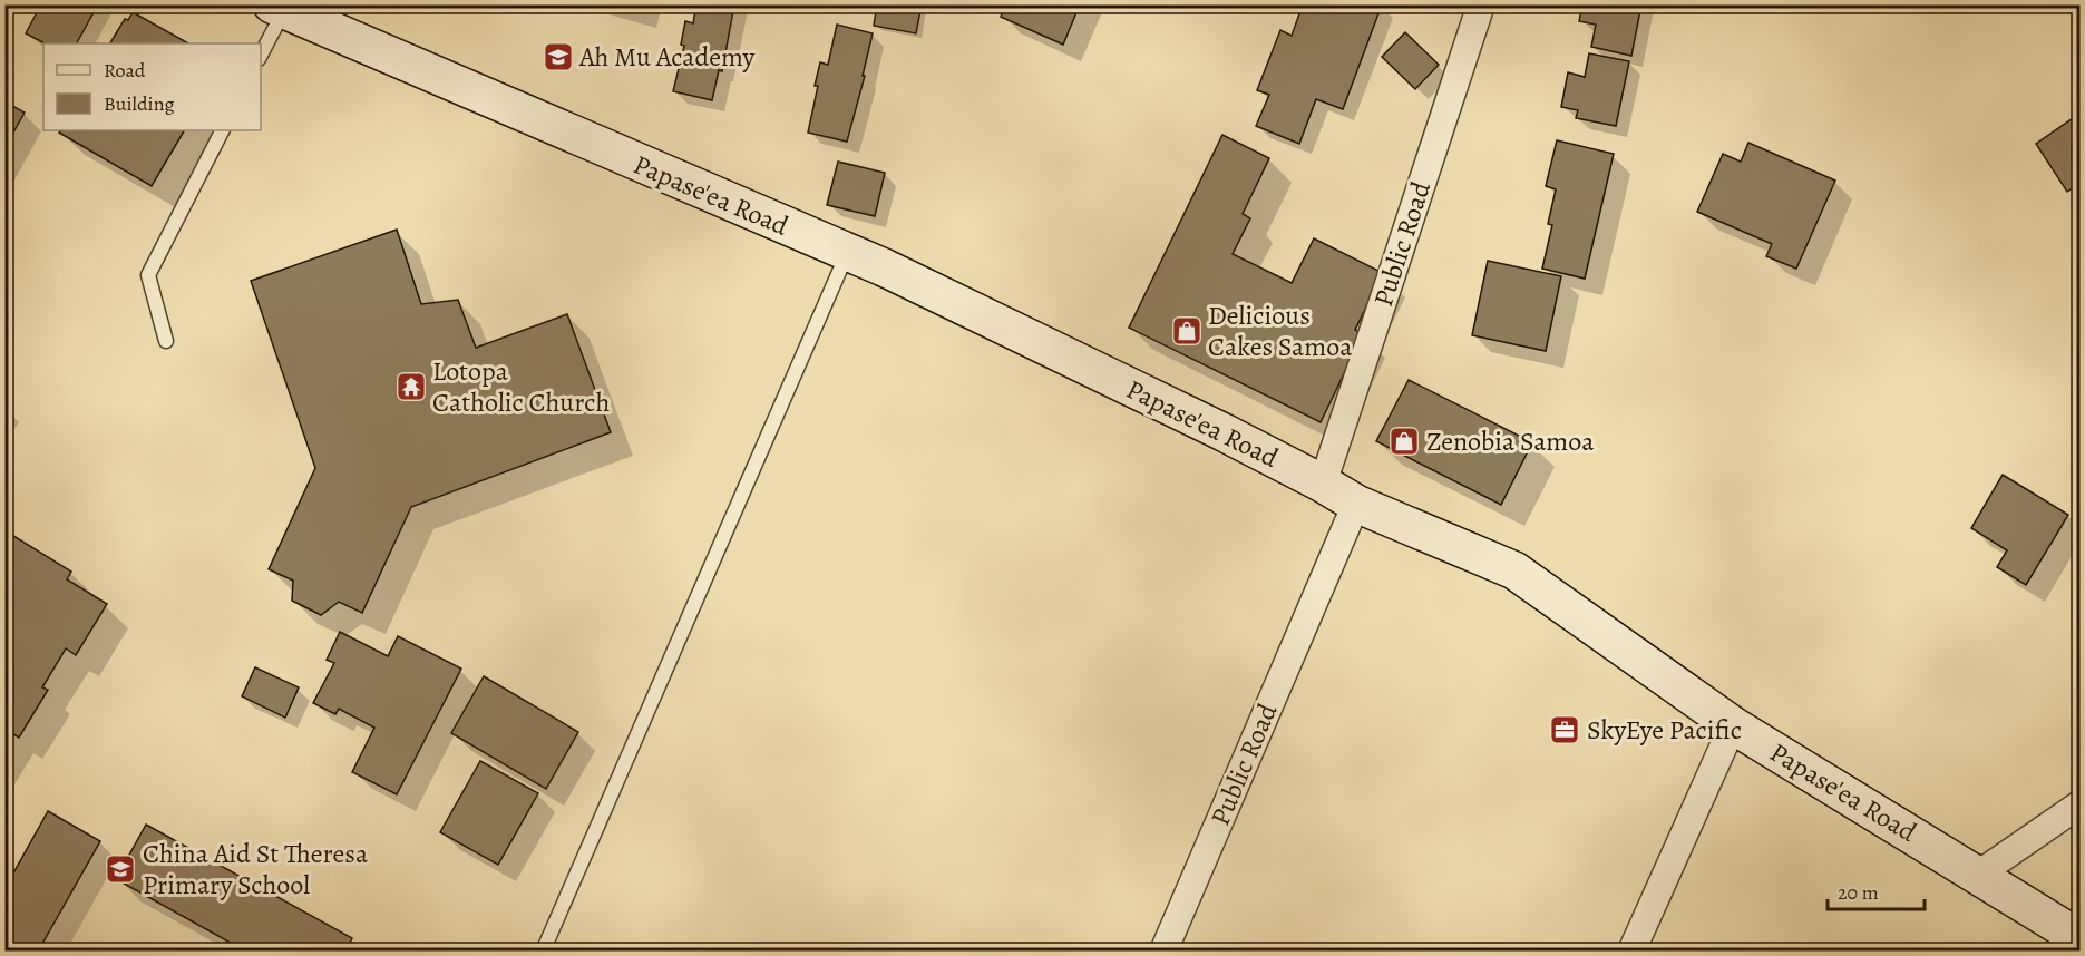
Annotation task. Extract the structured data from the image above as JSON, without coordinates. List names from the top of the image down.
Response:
{
  "streets": {
    "main road": ["Papase'ea Road"],
    "street": ["Public Road"]
  },
  "crossings": [
    ["Papase'ea Road", "Public Road"]
  ],
  "places": {
    "school or university": ["Ah Mu Academy", "China Aid St Theresa Primary School"],
    "shop": ["Delicious Cakes Samoa", "Zenobia Samoa"],
    "temple": ["Lotopa Catholic Church"],
    "office": ["SkyEye Pacific"]
  },
  "legend": ["Road", "Building"],
  "scale_bar": "20 m"
}
